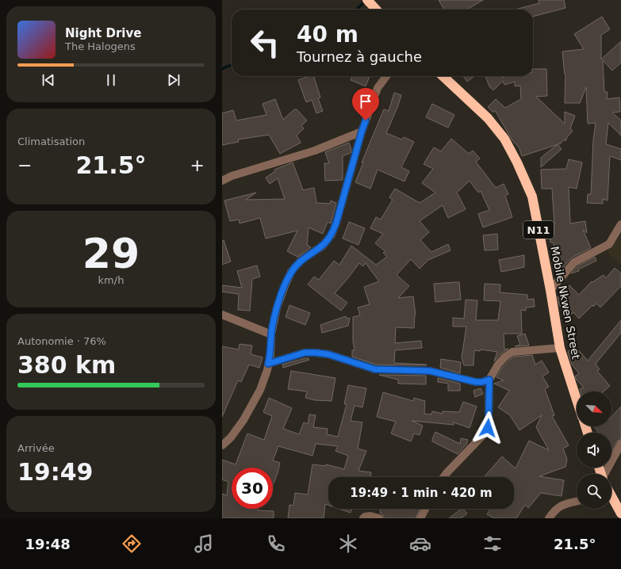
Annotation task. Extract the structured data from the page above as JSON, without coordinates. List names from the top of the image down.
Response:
{
  "streets": {
    "highway": ["N11", "Mobile Nkwen Street"]
  },
  "north": "bottom right",
  "page": {
    "turn": ["40 m", "Tournez à gauche"],
    "song": ["Night Drive", "The Halogens"],
    "tile": [
      "Climatisation",
      ["29", "km/h"],
      ["Autonomie · 76%", "380 km"],
      ["Arrivée", "19:49"]
    ],
    "heat": ["−", "21.5°", "+"],
    "limit": "30",
    "trip": "19:49 · 1 min · 420 m",
    "tabs": ["19:48", "21.5°"]
  }
}
